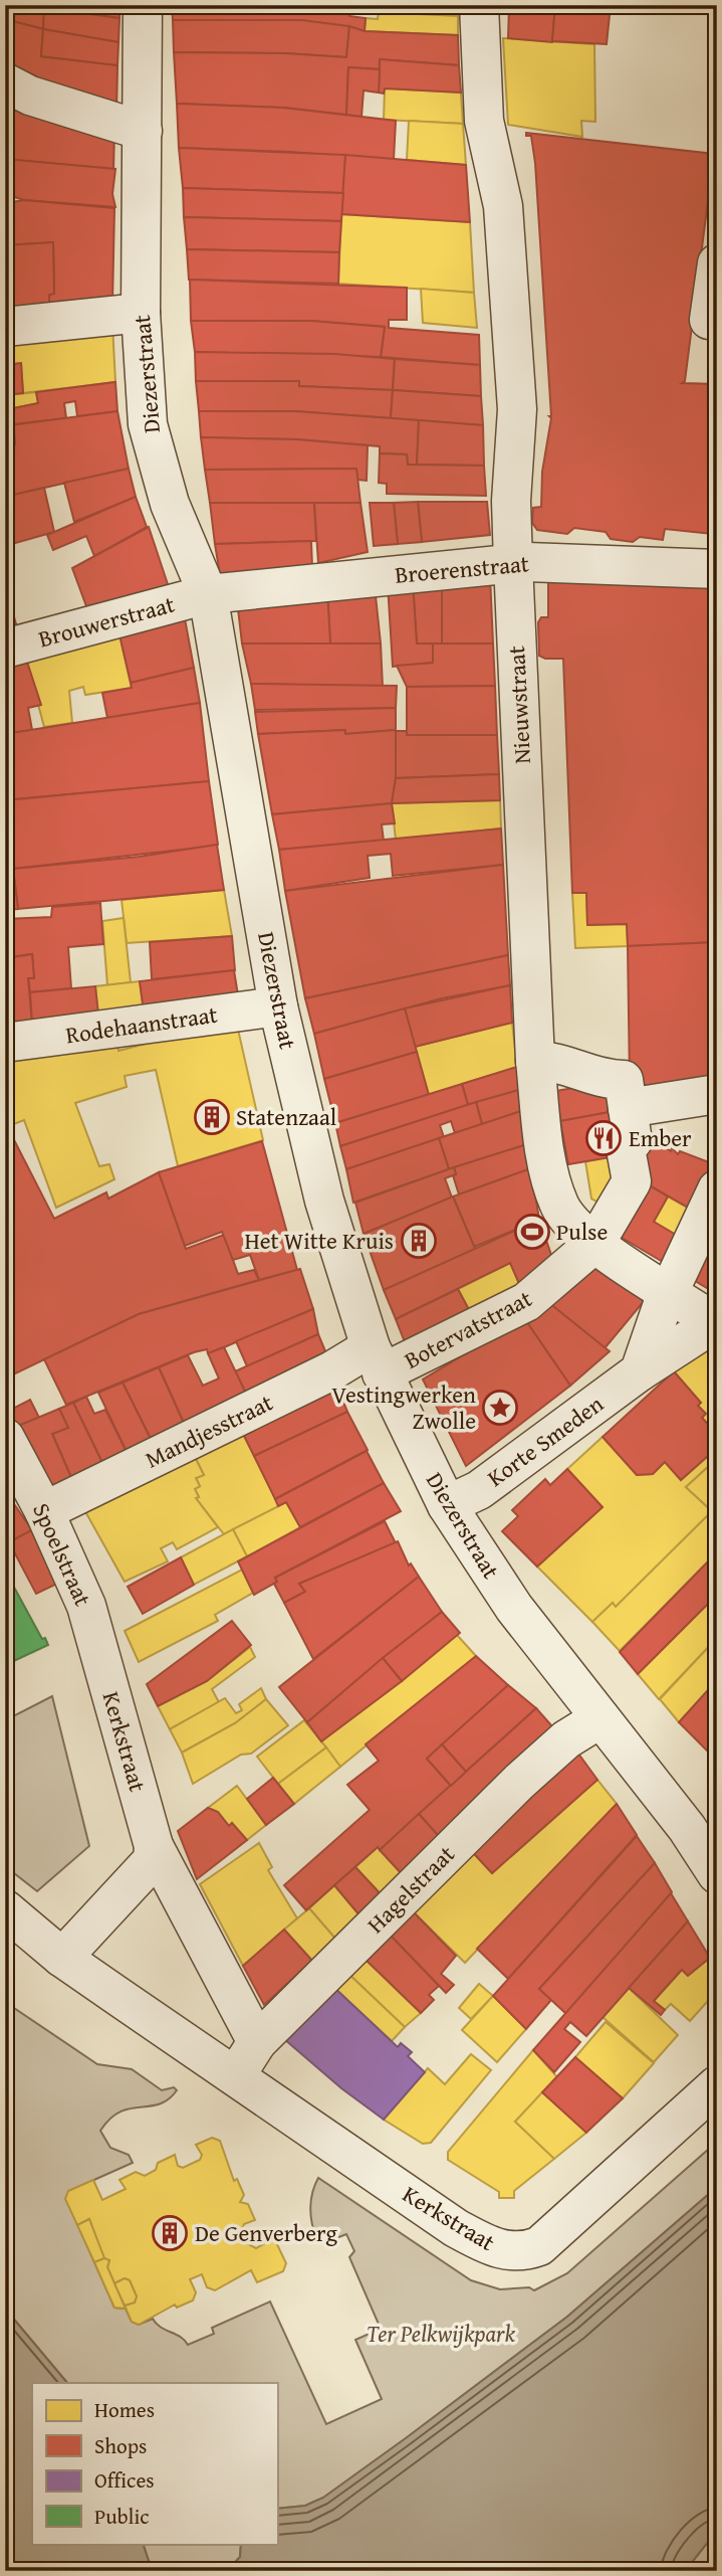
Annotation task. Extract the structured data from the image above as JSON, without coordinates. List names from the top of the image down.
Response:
{
  "streets": {
    "street": [
      "Diezerstraat",
      "Broerenstraat",
      "Brouwerstraat",
      "Nieuwstraat",
      "Rodehaanstraat",
      "Botervatstraat",
      "Mandjesstraat",
      "Korte Smeden",
      "Spoelstraat",
      "Kerkstraat",
      "Hagelstraat"
    ]
  },
  "crossings": [
    ["Diezerstraat", "Broerenstraat"],
    ["Diezerstraat", "Brouwerstraat"],
    ["Diezerstraat", "Rodehaanstraat"],
    ["Diezerstraat", "Botervatstraat"],
    ["Diezerstraat", "Mandjesstraat"],
    ["Diezerstraat", "Korte Smeden"],
    ["Diezerstraat", "Hagelstraat"],
    ["Broerenstraat", "Brouwerstraat"],
    ["Broerenstraat", "Nieuwstraat"],
    ["Nieuwstraat", "Botervatstraat"],
    ["Nieuwstraat", "Korte Smeden"],
    ["Botervatstraat", "Mandjesstraat"],
    ["Mandjesstraat", "Spoelstraat"],
    ["Spoelstraat", "Kerkstraat"],
    ["Kerkstraat", "Hagelstraat"]
  ],
  "parks": ["Ter Pelkwijkpark"],
  "places": {
    "building": ["Statenzaal", "Het Witte Kruis", "De Genverberg"],
    "restaurant": ["Ember"],
    "sports": ["Pulse"],
    "place": ["Vestingwerken Zwolle"]
  },
  "legend": [
    "Homes",
    "Shops",
    "Offices",
    "Public"
  ]
}
